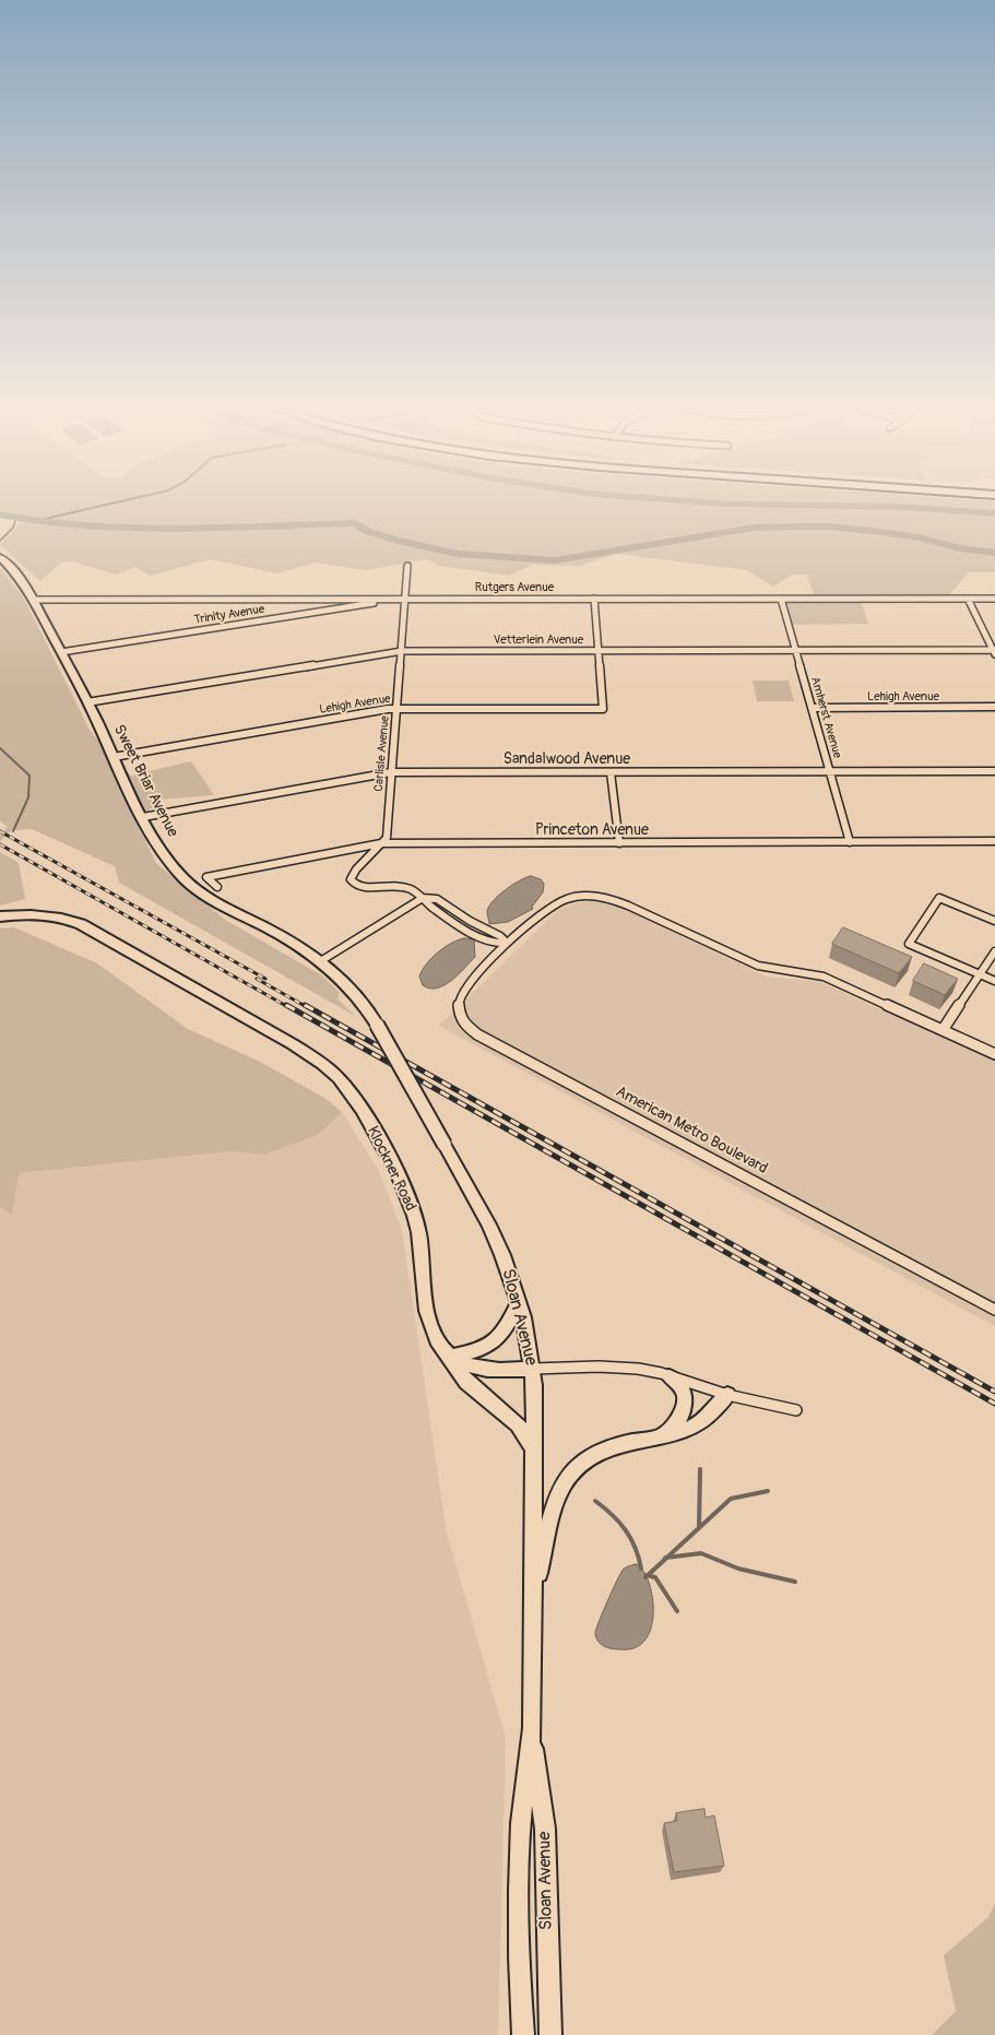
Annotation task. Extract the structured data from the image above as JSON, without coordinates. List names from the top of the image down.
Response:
{
  "streets": {
    "main road": ["Sweet Briar Avenue", "Klockner Road", "Sloan Avenue"],
    "street": [
      "Rutgers Avenue",
      "Trinity Avenue",
      "Vetterlein Avenue",
      "Lehigh Avenue",
      "Amherst Avenue",
      "Carlisle Avenue",
      "Sandalwood Avenue",
      "Princeton Avenue",
      "American Metro Boulevard"
    ]
  },
  "crossings": [
    ["Rutgers Avenue", "Trinity Avenue"],
    ["Rutgers Avenue", "Amherst Avenue"],
    ["Rutgers Avenue", "Carlisle Avenue"],
    ["Rutgers Avenue", "Sweet Briar Avenue"],
    ["Trinity Avenue", "Carlisle Avenue"],
    ["Trinity Avenue", "Sweet Briar Avenue"],
    ["Vetterlein Avenue", "Lehigh Avenue"],
    ["Vetterlein Avenue", "Amherst Avenue"],
    ["Vetterlein Avenue", "Carlisle Avenue"],
    ["Vetterlein Avenue", "Sweet Briar Avenue"],
    ["Lehigh Avenue", "Amherst Avenue"],
    ["Lehigh Avenue", "Carlisle Avenue"],
    ["Lehigh Avenue", "Sweet Briar Avenue"],
    ["Amherst Avenue", "Sandalwood Avenue"],
    ["Amherst Avenue", "Princeton Avenue"],
    ["Carlisle Avenue", "Sandalwood Avenue"],
    ["Carlisle Avenue", "Princeton Avenue"],
    ["Sandalwood Avenue", "Sweet Briar Avenue"],
    ["Sweet Briar Avenue", "Sloan Avenue"],
    ["Klockner Road", "Sloan Avenue"]
  ]
}
